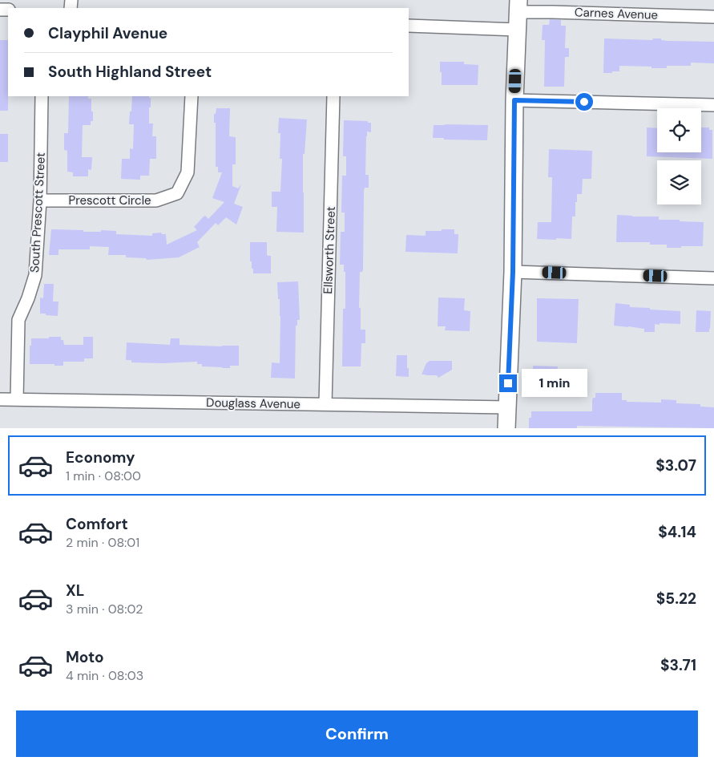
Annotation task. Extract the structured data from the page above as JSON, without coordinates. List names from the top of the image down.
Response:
{
  "streets": {
    "street": [
      "Carnes Avenue",
      "Prescott Circle",
      "South Prescott Street",
      "Ellsworth Street",
      "Douglass Avenue"
    ]
  },
  "crossings": [
    ["Prescott Circle", "South Prescott Street"],
    ["South Prescott Street", "Douglass Avenue"],
    ["Ellsworth Street", "Douglass Avenue"]
  ],
  "page": {
    "banner": ["Clayphil Avenue", "South Highland Street"],
    "bubble": "1 min",
    "list": [
      {
        "name": "Economy",
        "note": "1 min · 08:00",
        "value": "$3.07"
      },
      {
        "name": "Comfort",
        "note": "2 min · 08:01",
        "value": "$4.14"
      },
      {
        "name": "XL",
        "note": "3 min · 08:02",
        "value": "$5.22"
      },
      {
        "name": "Moto",
        "note": "4 min · 08:03",
        "value": "$3.71"
      }
    ],
    "buttons": "Confirm"
  }
}
